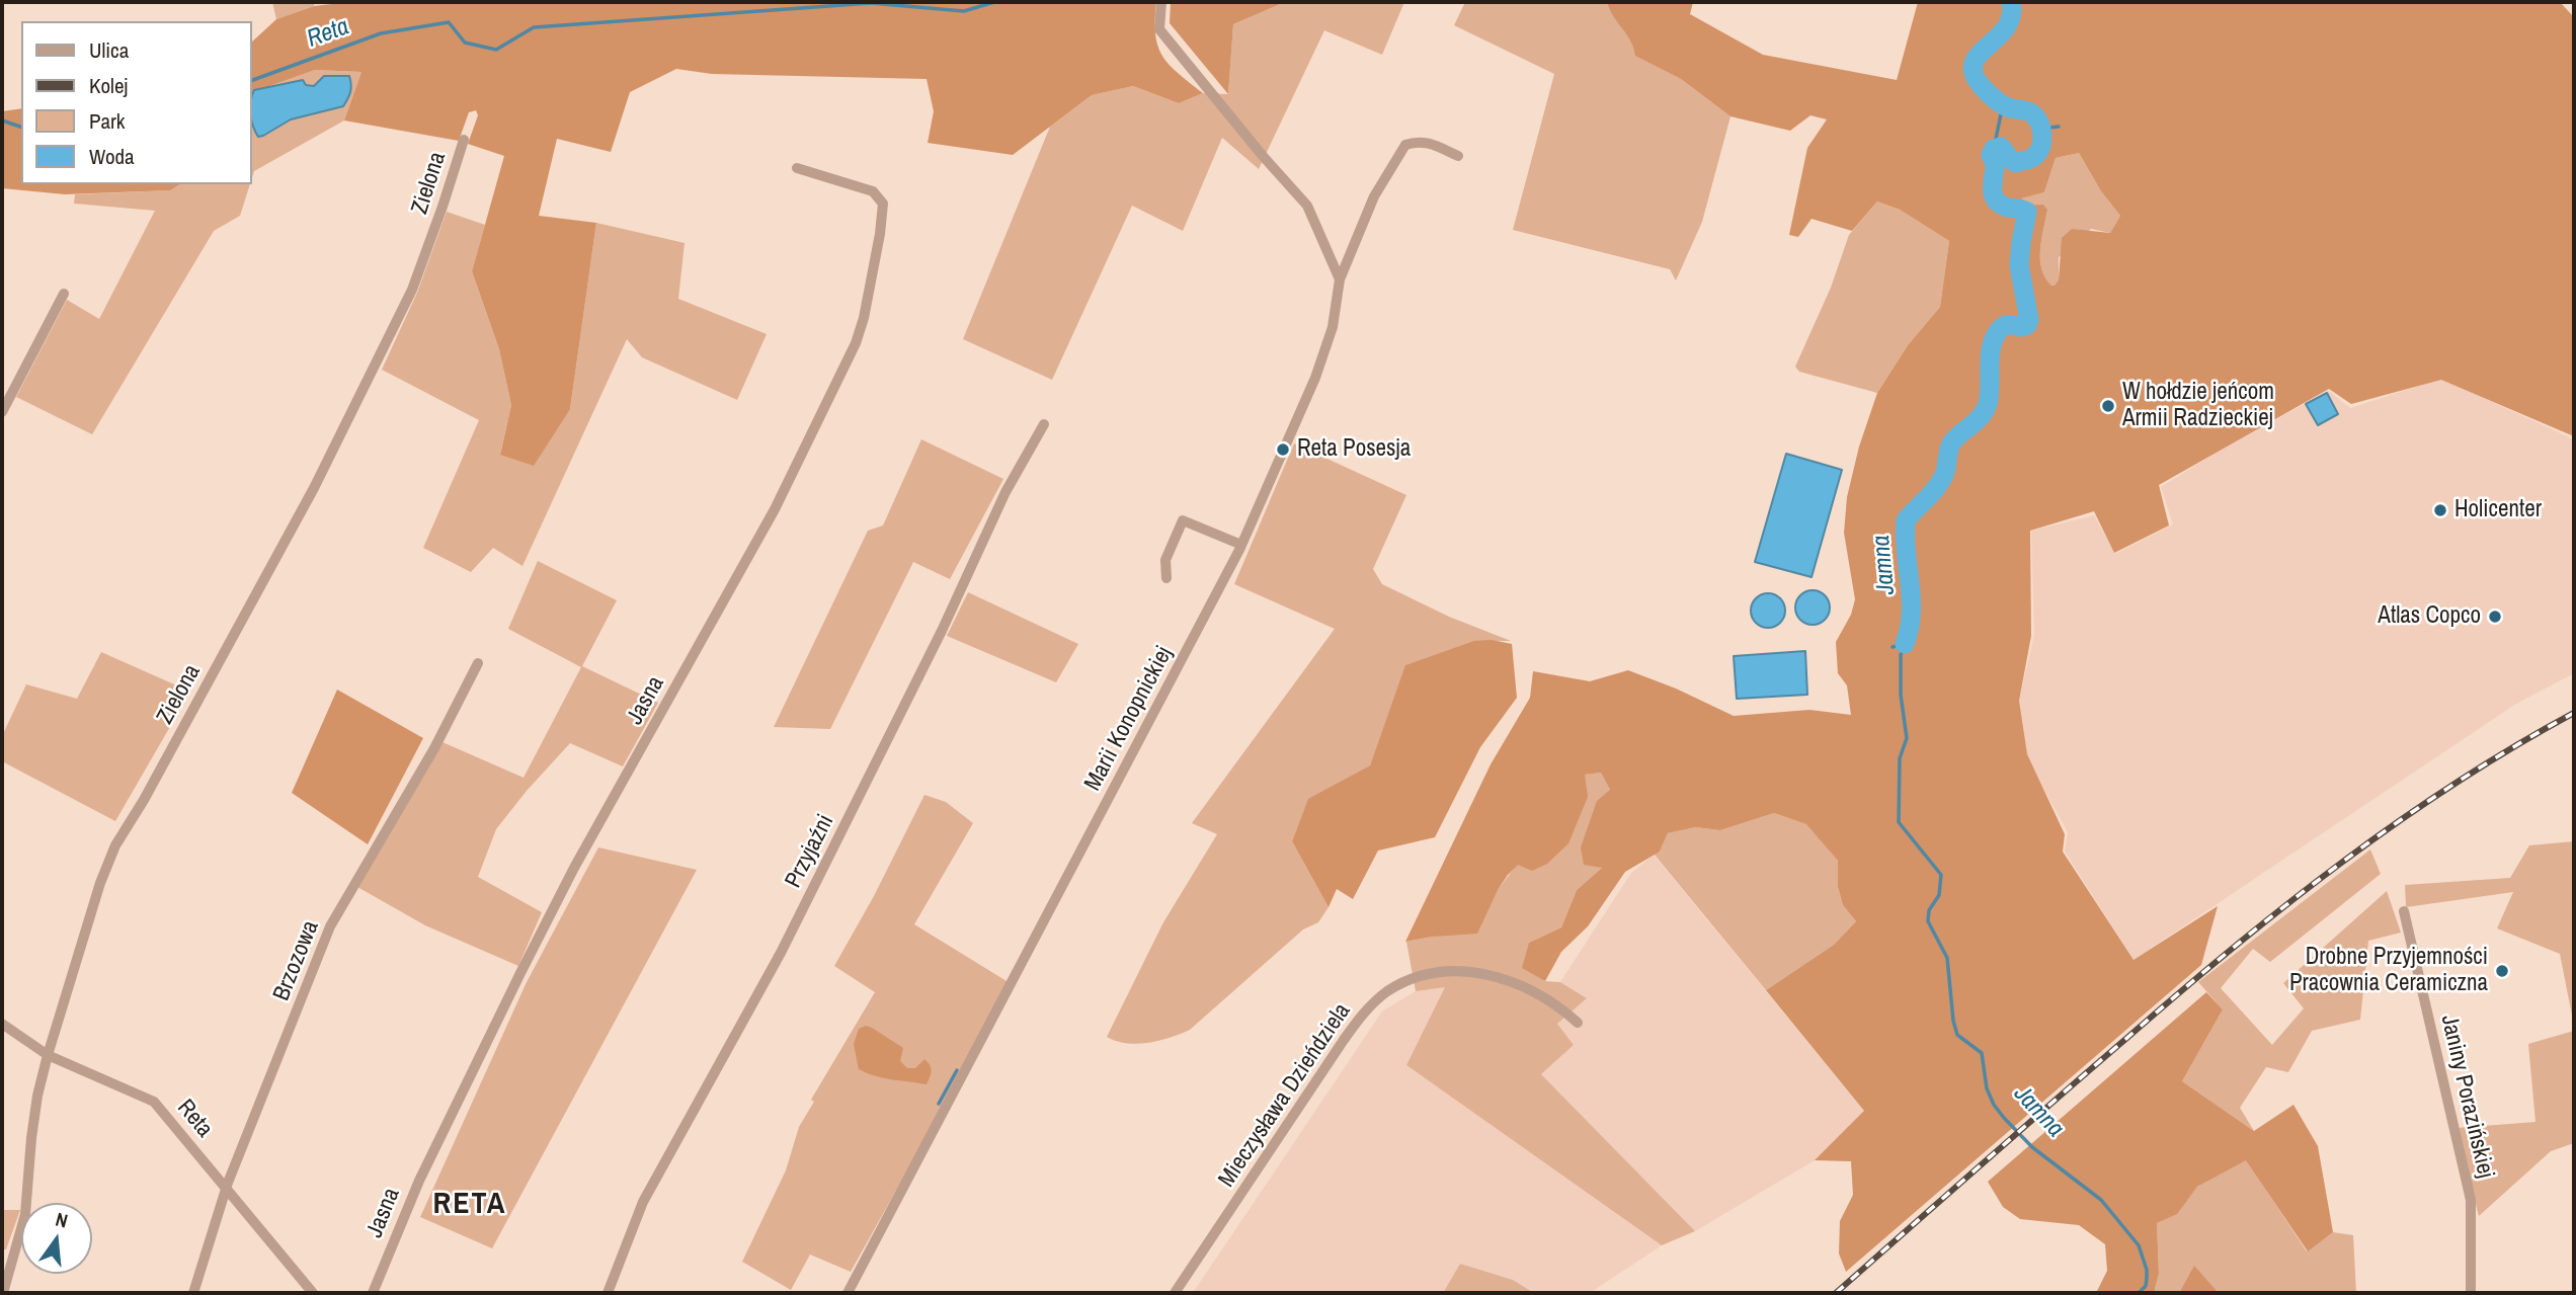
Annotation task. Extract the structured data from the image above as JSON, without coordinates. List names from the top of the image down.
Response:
{
  "streets": {
    "street": [
      "Zielona",
      "Jasna",
      "Marii Konopnickiej",
      "Przyjaźni",
      "Brzozowa",
      "Mieczysława Dzieńdziela",
      "Janiny Porazińskiej",
      "Reta"
    ]
  },
  "crossings": [
    ["Zielona", "Reta"],
    ["Brzozowa", "Reta"]
  ],
  "districts": ["RETA"],
  "water": ["Reta", "Jamna"],
  "places": [
    "W hołdzie jeńcom Armii Radzieckiej",
    "Reta Posesja",
    "Holicenter",
    "Atlas Copco",
    "Drobne Przyjemności Pracownia Ceramiczna"
  ],
  "legend": [
    "Ulica",
    "Kolej",
    "Park",
    "Woda"
  ],
  "north": "top"
}
